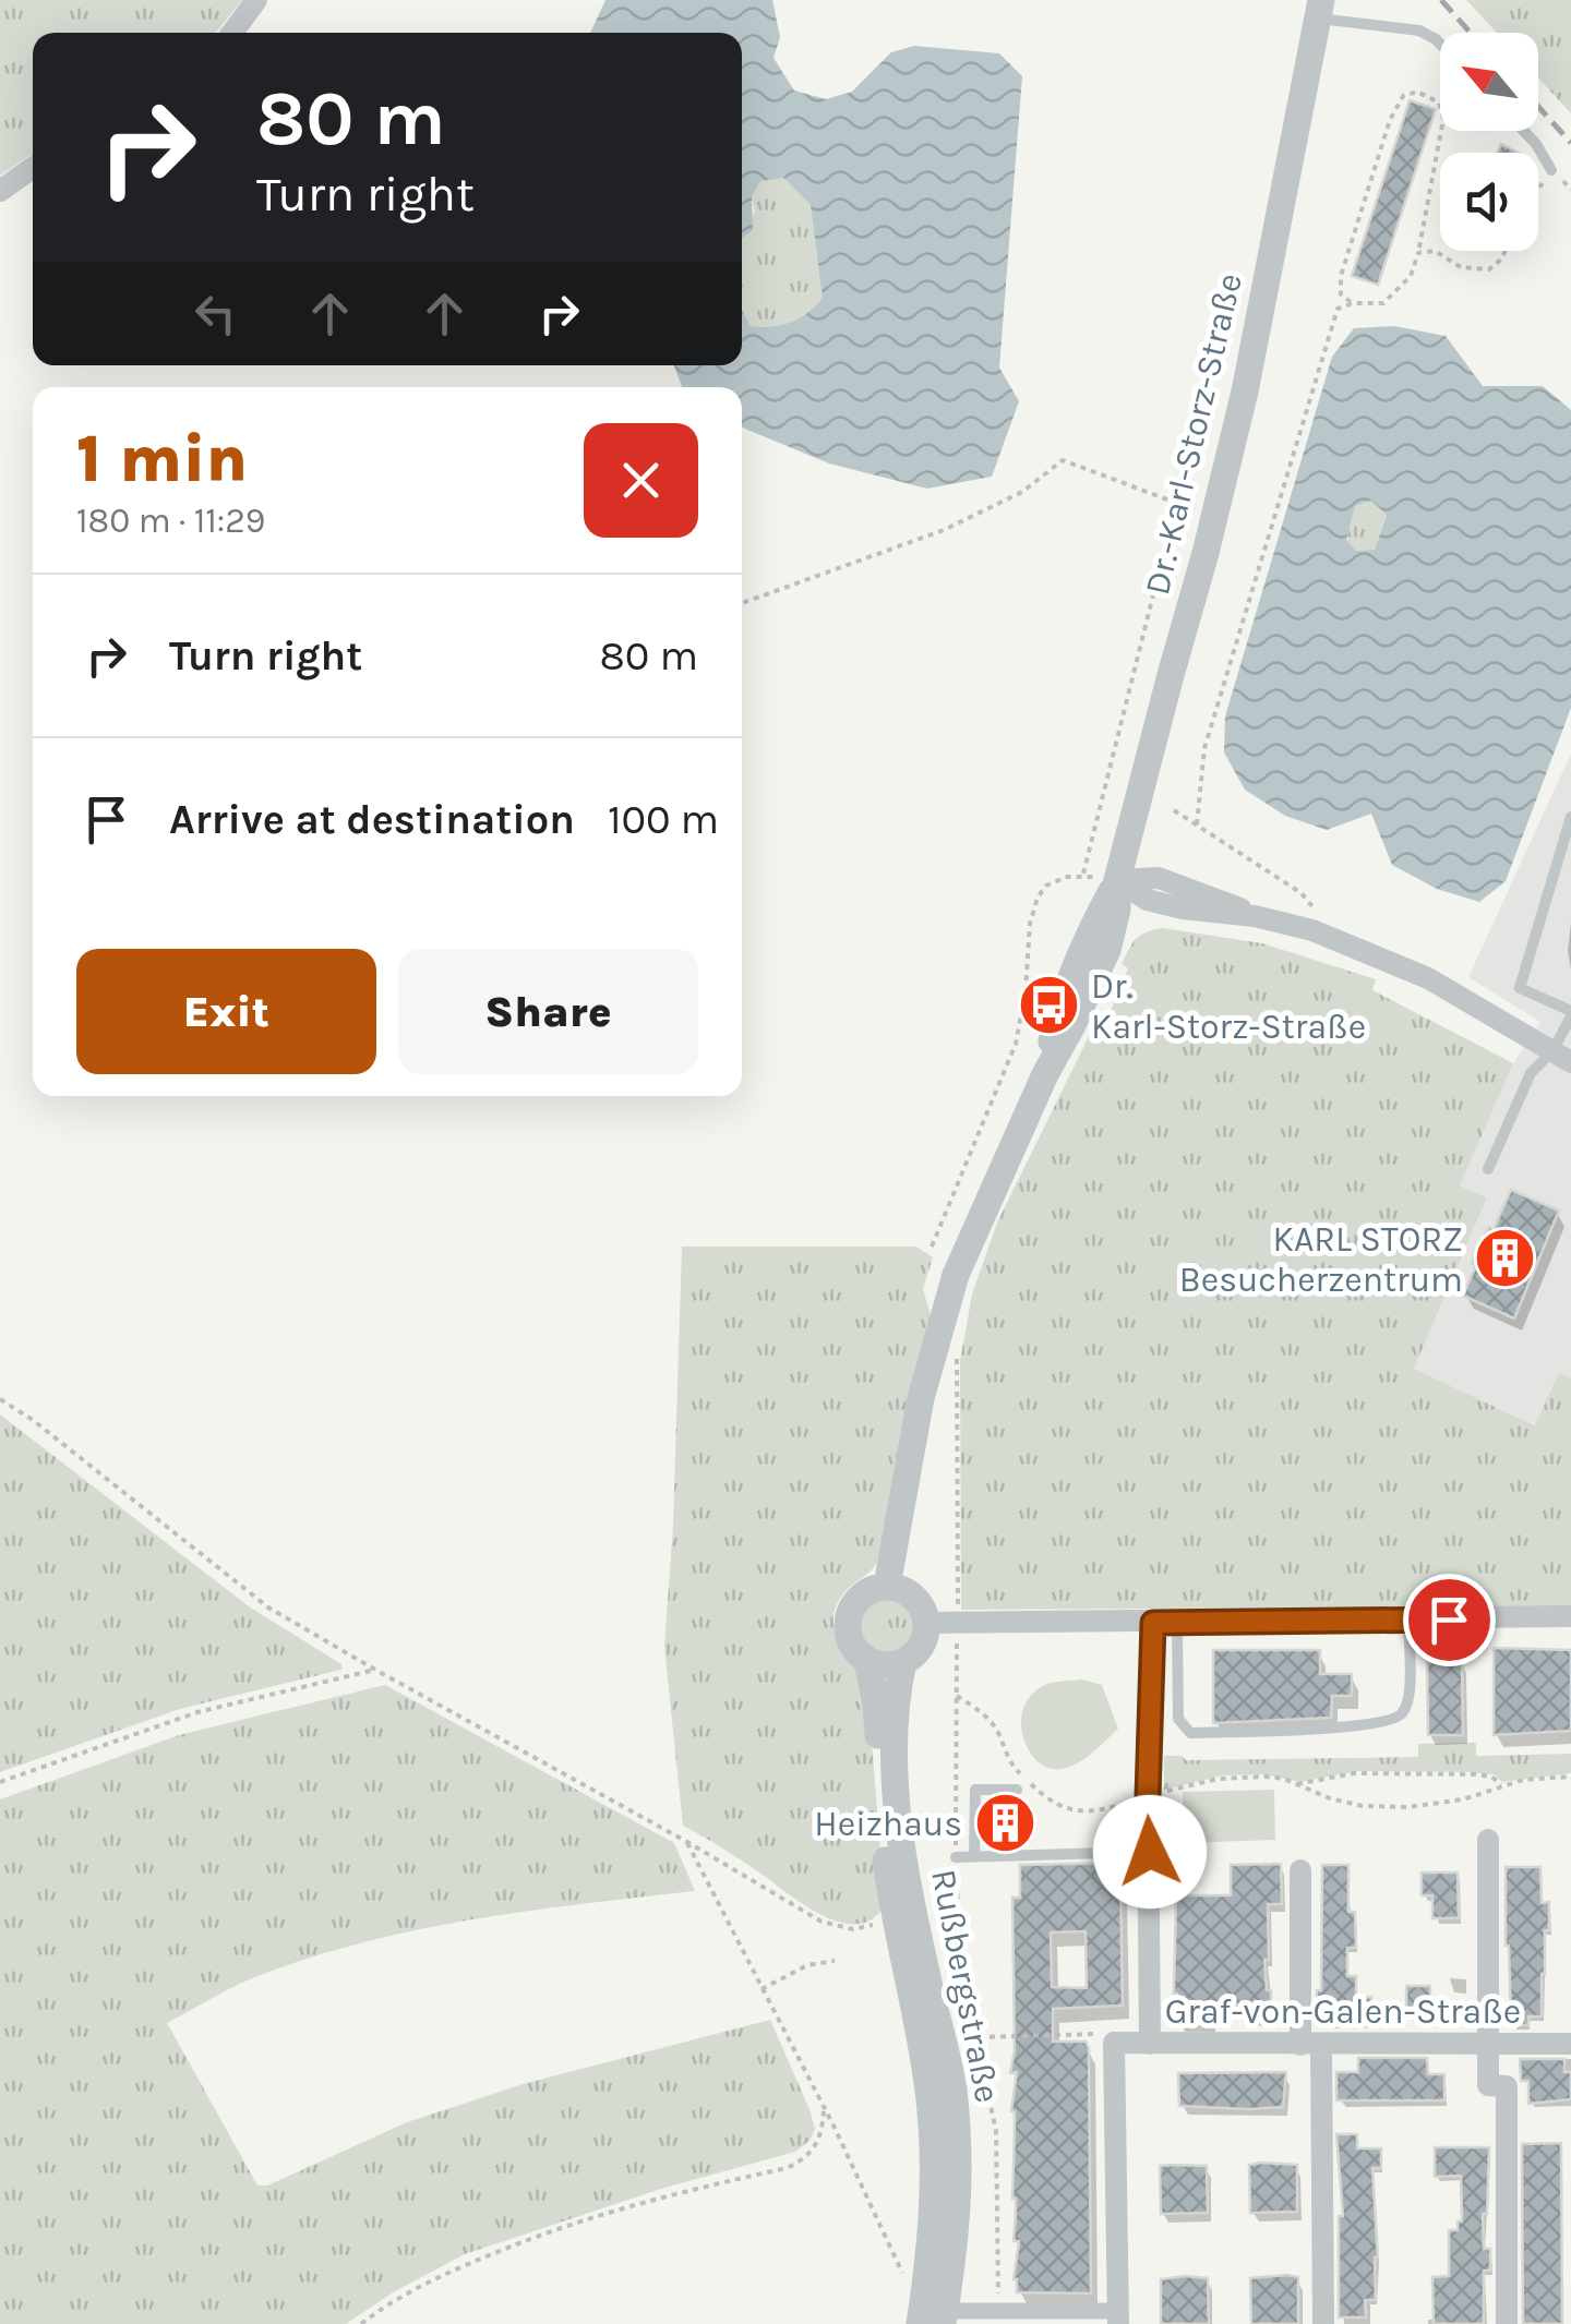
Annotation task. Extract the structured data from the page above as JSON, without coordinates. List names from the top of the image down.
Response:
{
  "streets": {
    "street": ["Dr.-Karl-Storz-Straße", "Rußbergstraße", "Graf-von-Galen-Straße"]
  },
  "places": {
    "bus stop": ["Dr. Karl-Storz-Straße"],
    "building": ["KARL STORZ Besucherzentrum", "Heizhaus"]
  },
  "north": "top left",
  "page": {
    "turn": ["80 m", "Turn right"],
    "heading": ["1 min", "180 m · 11:29"],
    "list": [
      {
        "name": "Turn right",
        "value": "80 m"
      },
      {
        "name": "Arrive at destination",
        "value": "100 m"
      }
    ],
    "buttons": ["Exit", "Share"]
  }
}
